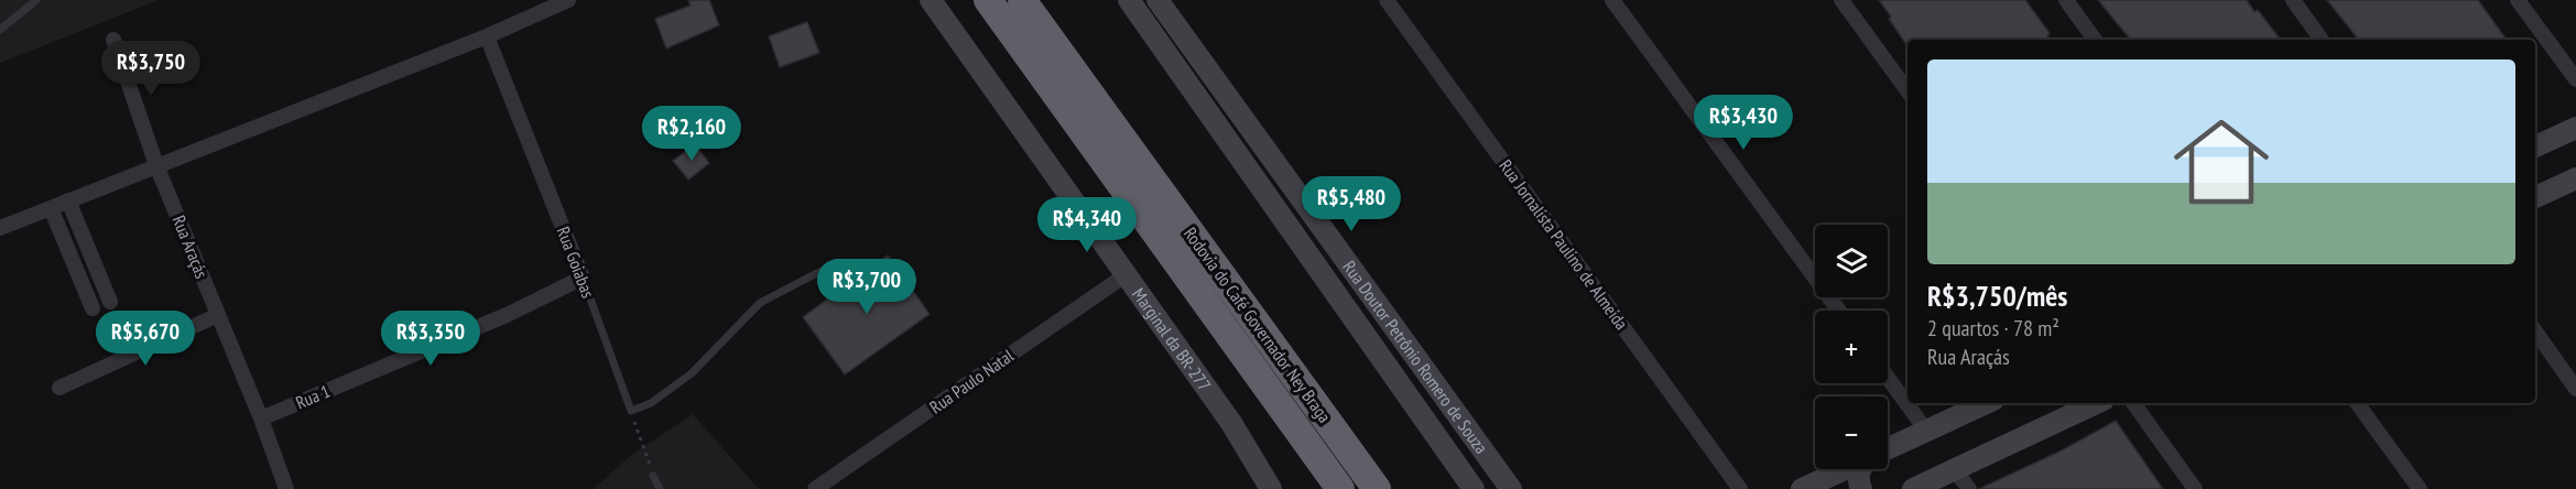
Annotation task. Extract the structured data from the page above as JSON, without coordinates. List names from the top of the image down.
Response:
{
  "streets": {
    "highway": ["Rodovia do Café Governador Ney Braga"],
    "street": [
      "Rua Jornalista Paulino de Almeida",
      "Rua Araçás",
      "Rua Goiabas",
      "Marginal da BR-277",
      "Rua Doutor Petrônio Romero de Souza",
      "Rua Paulo Natal",
      "Rua 1"
    ]
  },
  "crossings": [
    ["Rua Araçás", "Rua 1"],
    ["Rua Goiabas", "Rua 1"],
    ["Marginal da BR-277", "Rua Paulo Natal"]
  ],
  "page": {
    "list": [
      {
        "name": "R$3,750/mês",
        "note": "2 quartos · 78 m² · Rua Araçás"
      }
    ],
    "price": [
      "R$3,750",
      "R$3,430",
      "R$2,160",
      "R$5,480",
      "R$4,340",
      "R$3,700",
      "R$5,670",
      "R$3,350"
    ],
    "map_buttons": ["+", "−"]
  }
}
